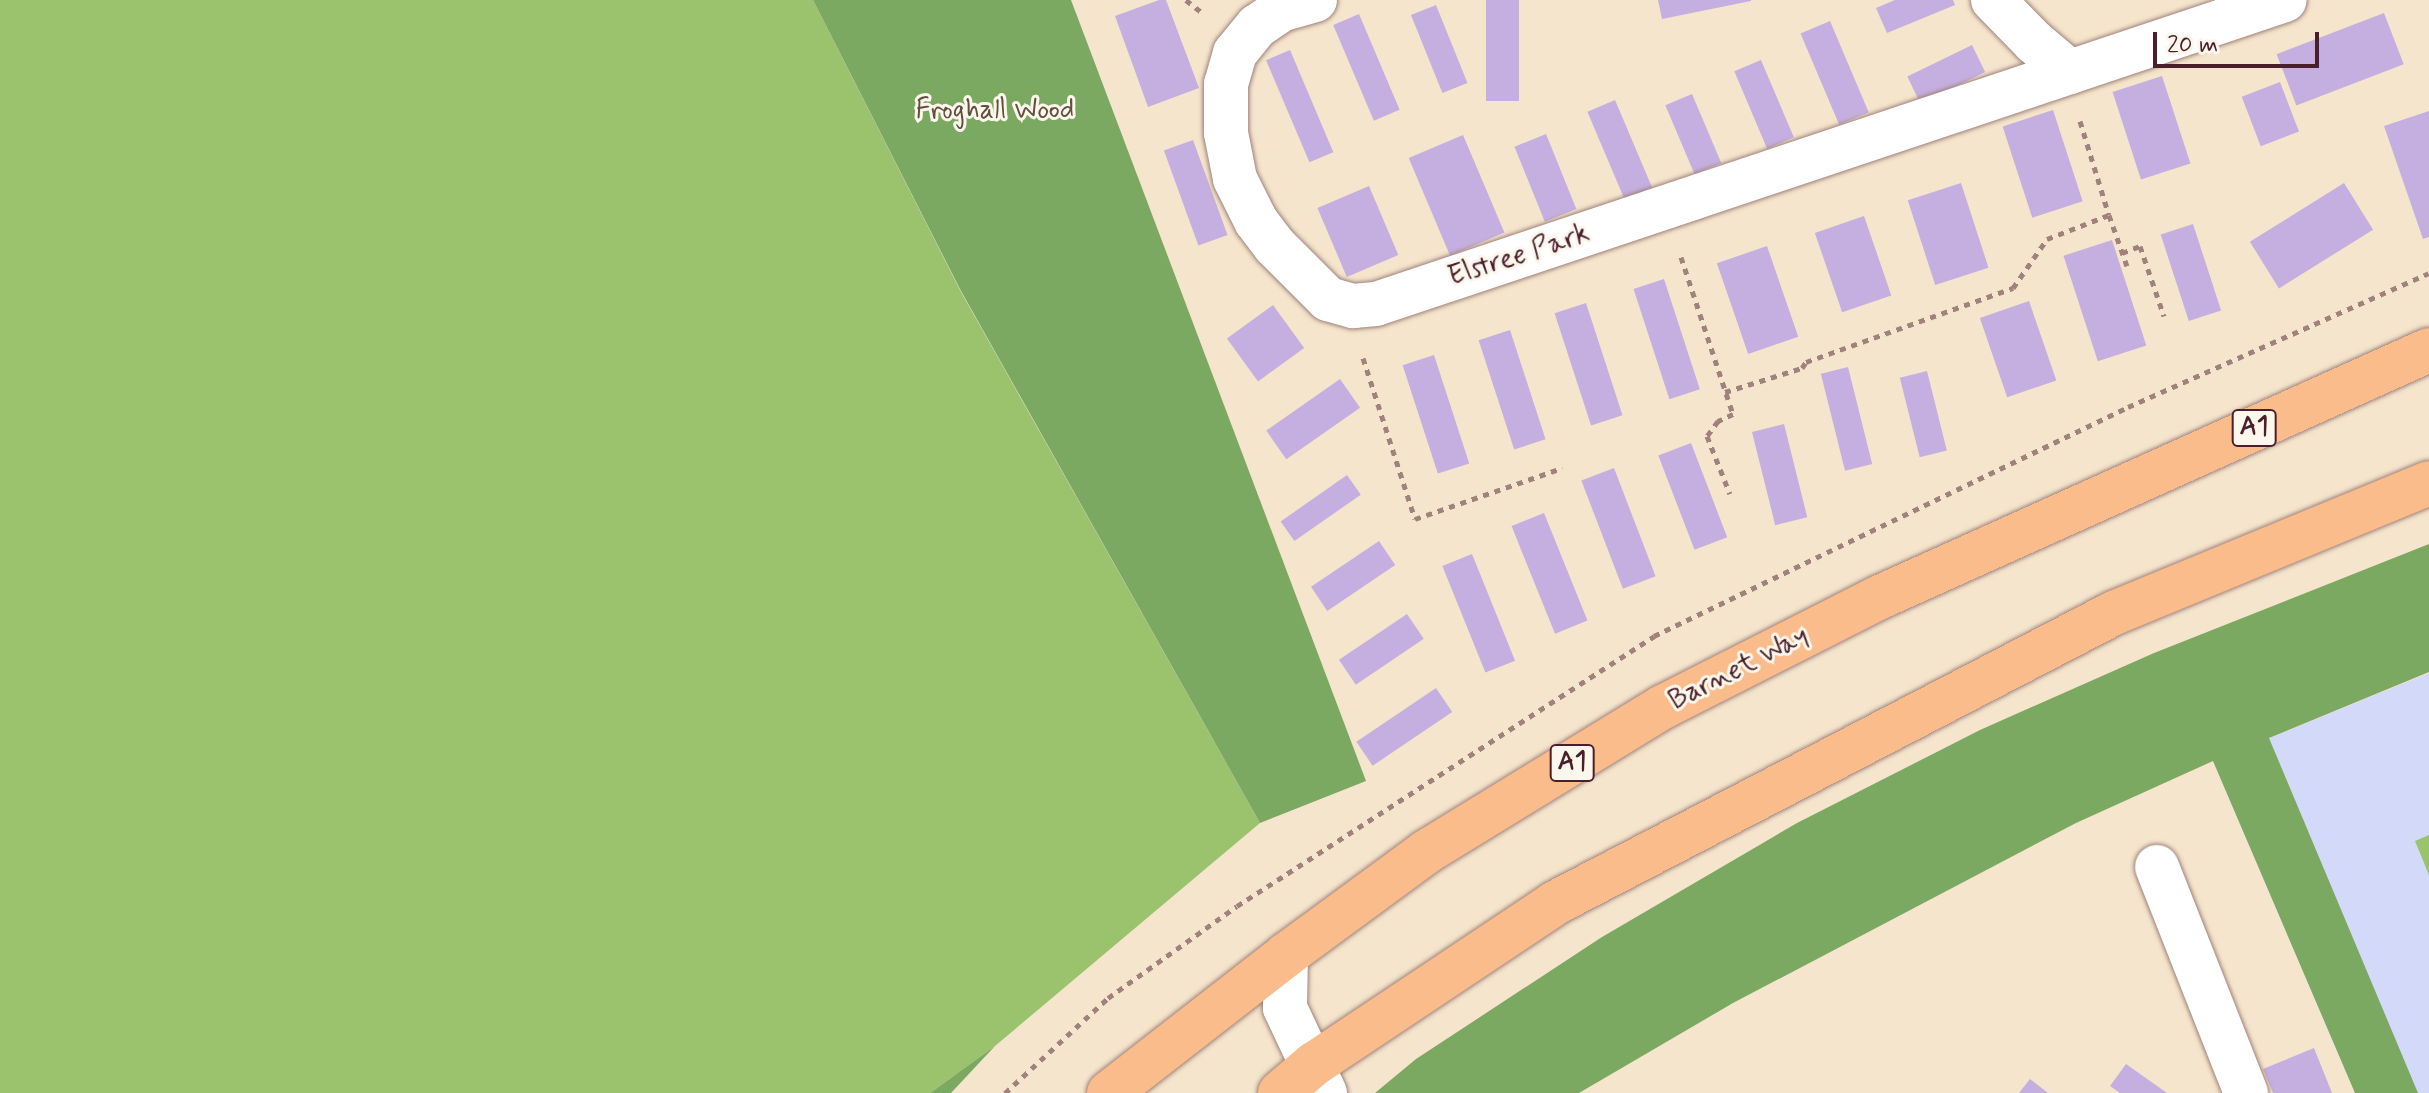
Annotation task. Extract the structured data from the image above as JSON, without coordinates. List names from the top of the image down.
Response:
{
  "streets": {
    "highway": ["A1", "Barnet Way"],
    "street": ["Elstree Park"]
  },
  "parks": ["Froghall Wood"],
  "scale_bar": "20 m"
}
